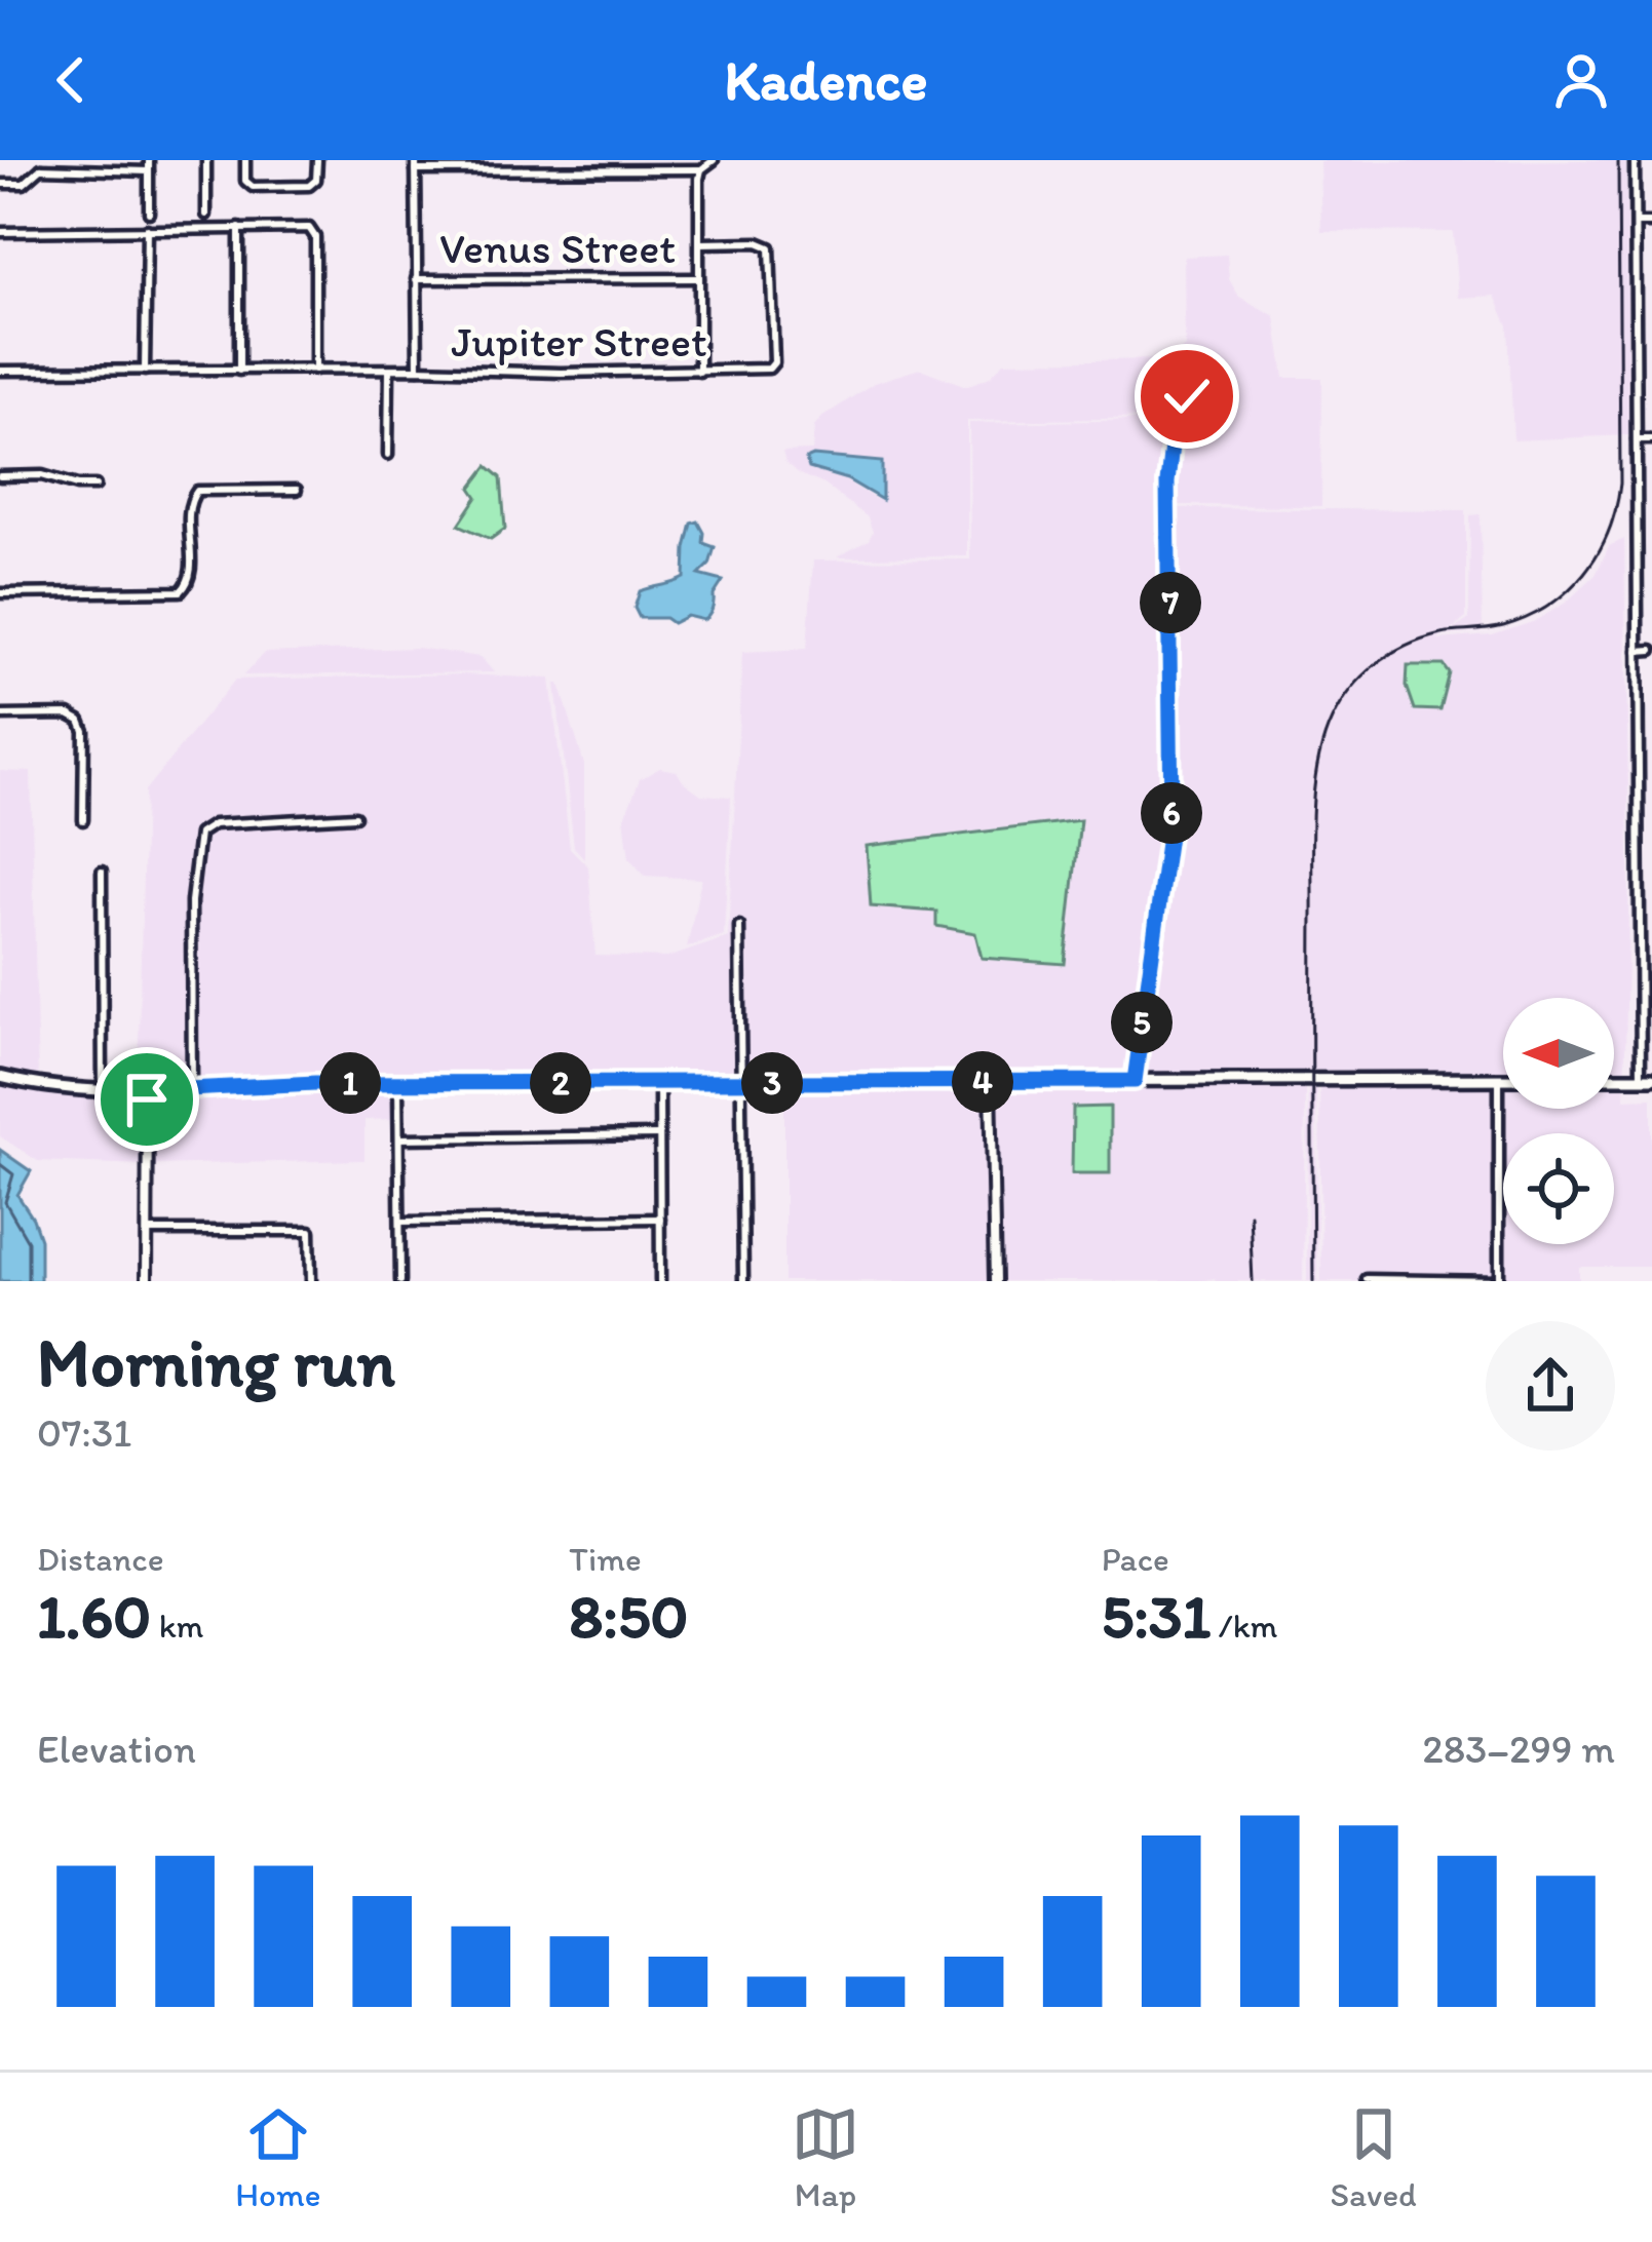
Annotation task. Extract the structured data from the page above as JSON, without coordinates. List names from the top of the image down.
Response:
{
  "streets": {
    "street": ["Venus Street", "Jupiter Street"]
  },
  "north": "left",
  "page": {
    "header": "Kadence",
    "pins": [
      "7",
      "6",
      "5",
      "4",
      "1",
      "2",
      "3"
    ],
    "heading": ["Morning run", "07:31"],
    "stats": [
      ["Distance", "1.60 km"],
      ["Time", "8:50"],
      ["Pace", "5:31 /km"]
    ],
    "chart": ["Elevation", "283–299 m"],
    "tabs": ["Home", "Map", "Saved"]
  }
}
